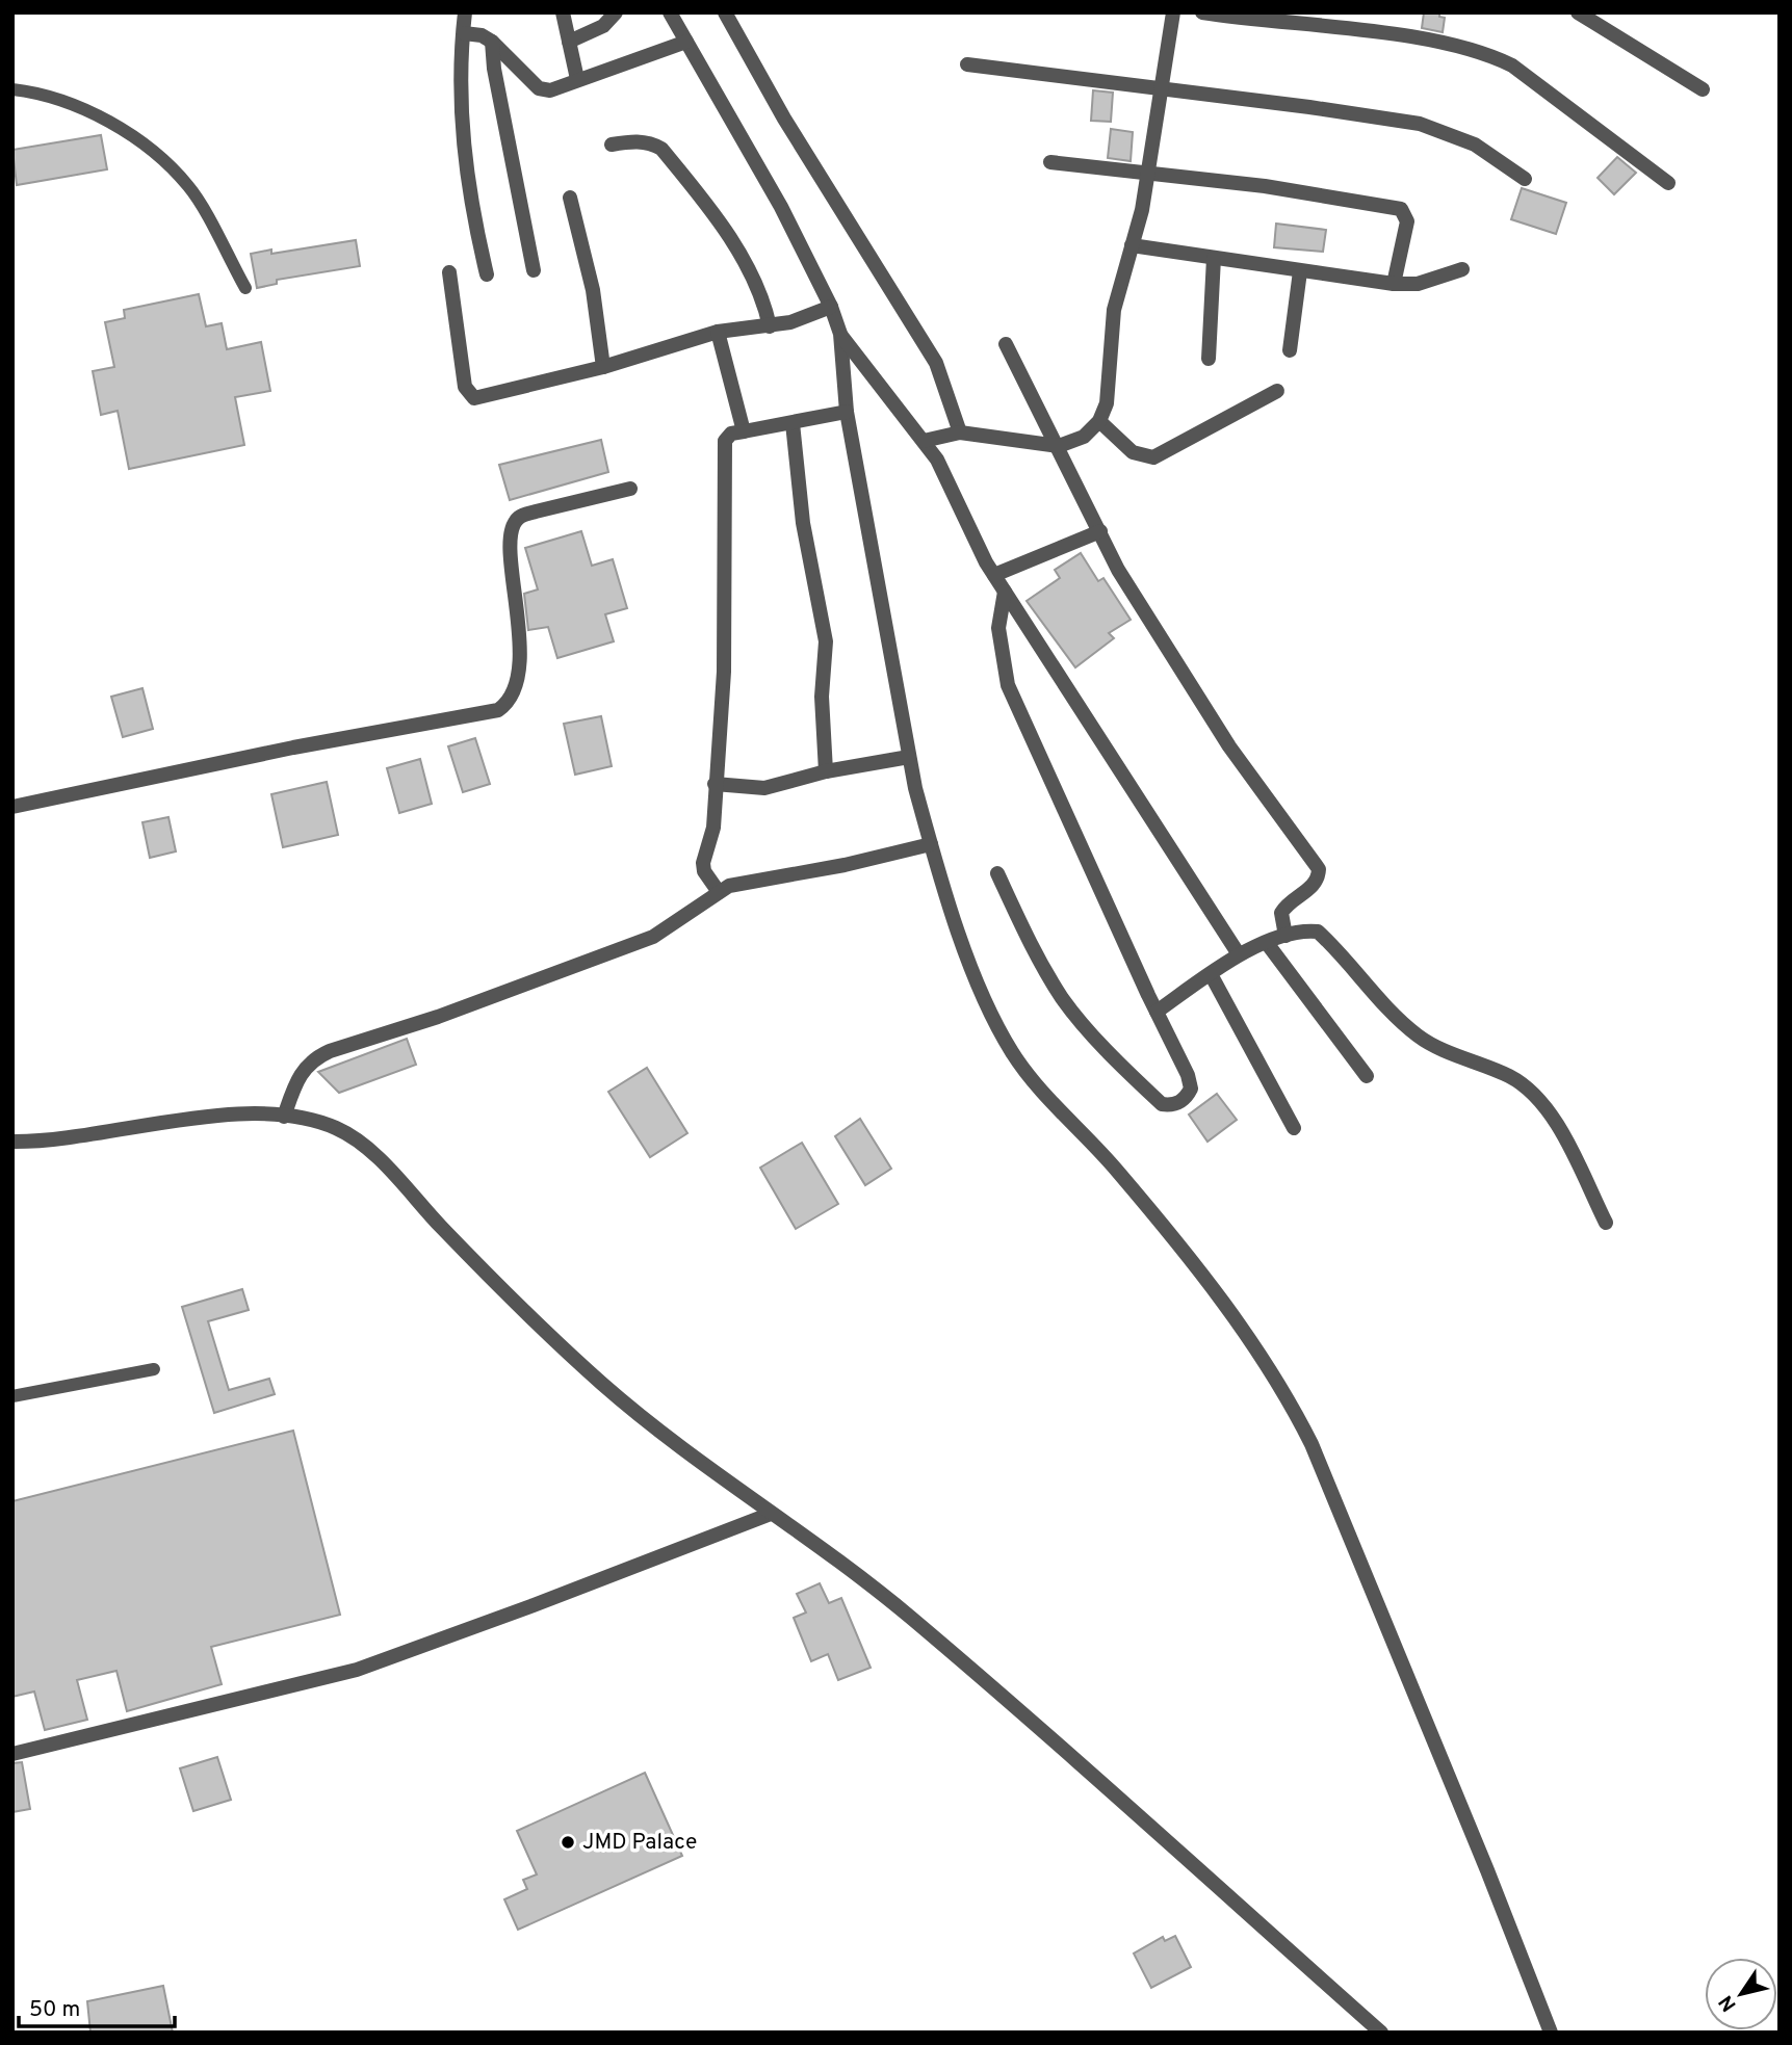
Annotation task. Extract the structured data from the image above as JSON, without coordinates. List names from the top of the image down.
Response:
{
  "places": ["JMD Palace"],
  "scale_bar": "50 m",
  "north": "bottom left"
}
